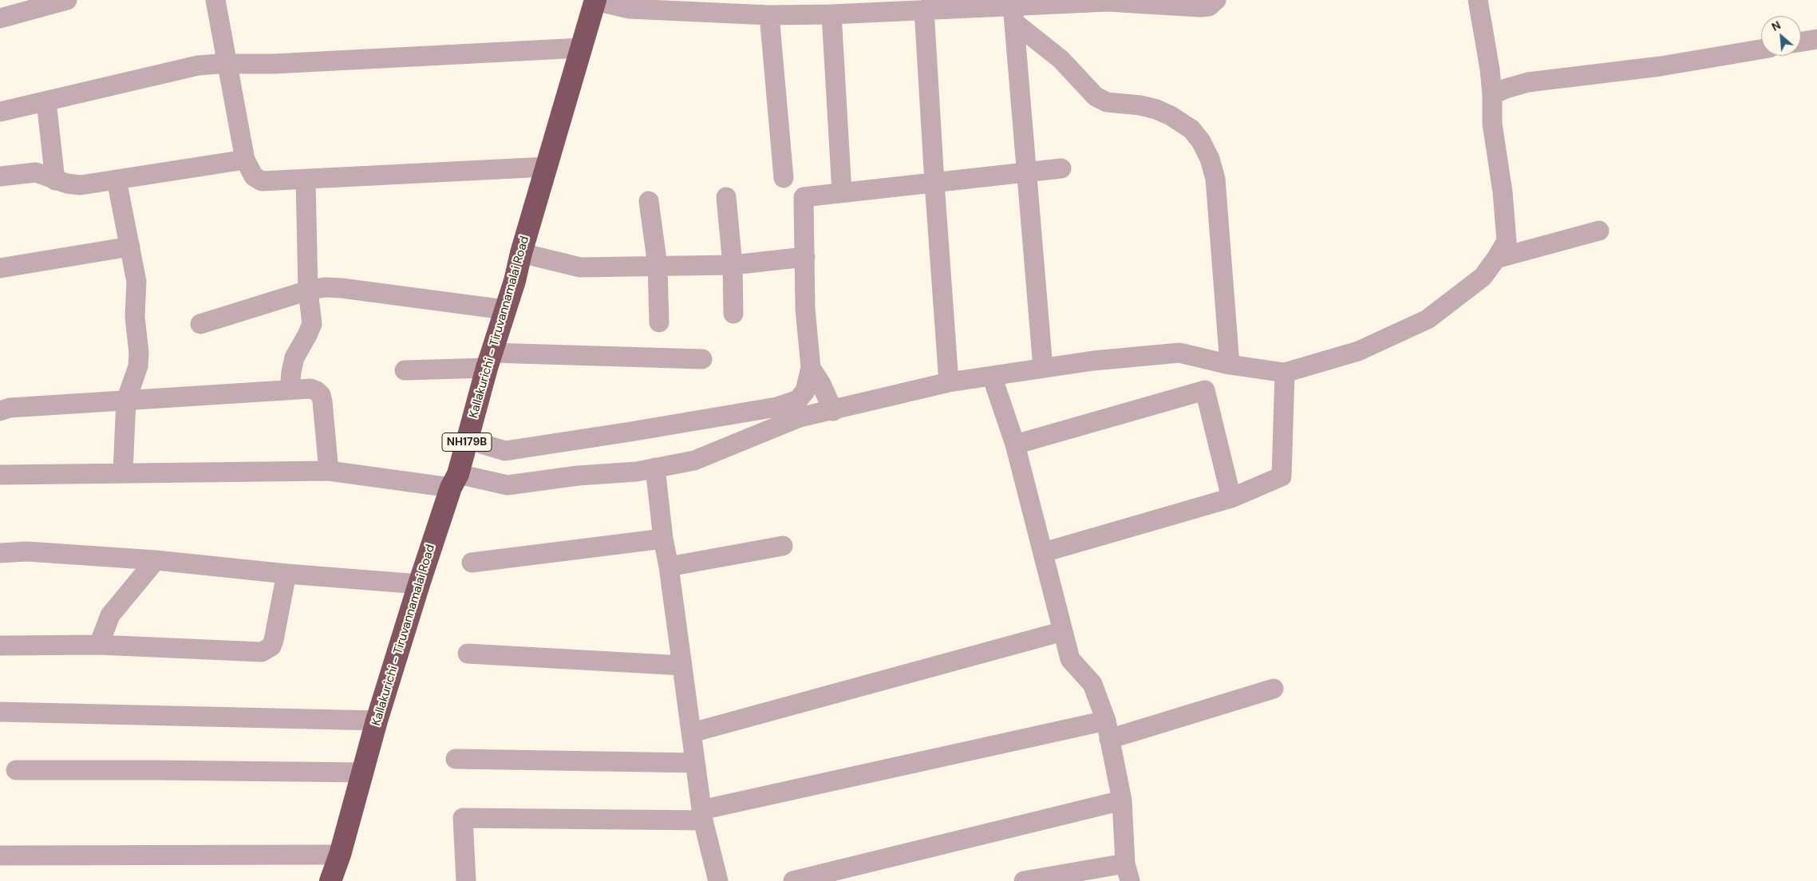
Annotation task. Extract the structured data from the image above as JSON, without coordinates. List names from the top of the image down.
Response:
{
  "streets": {
    "highway": ["Kallakurichi - Tiruvannamalai Road", "NH179B"]
  },
  "north": "top left"
}
